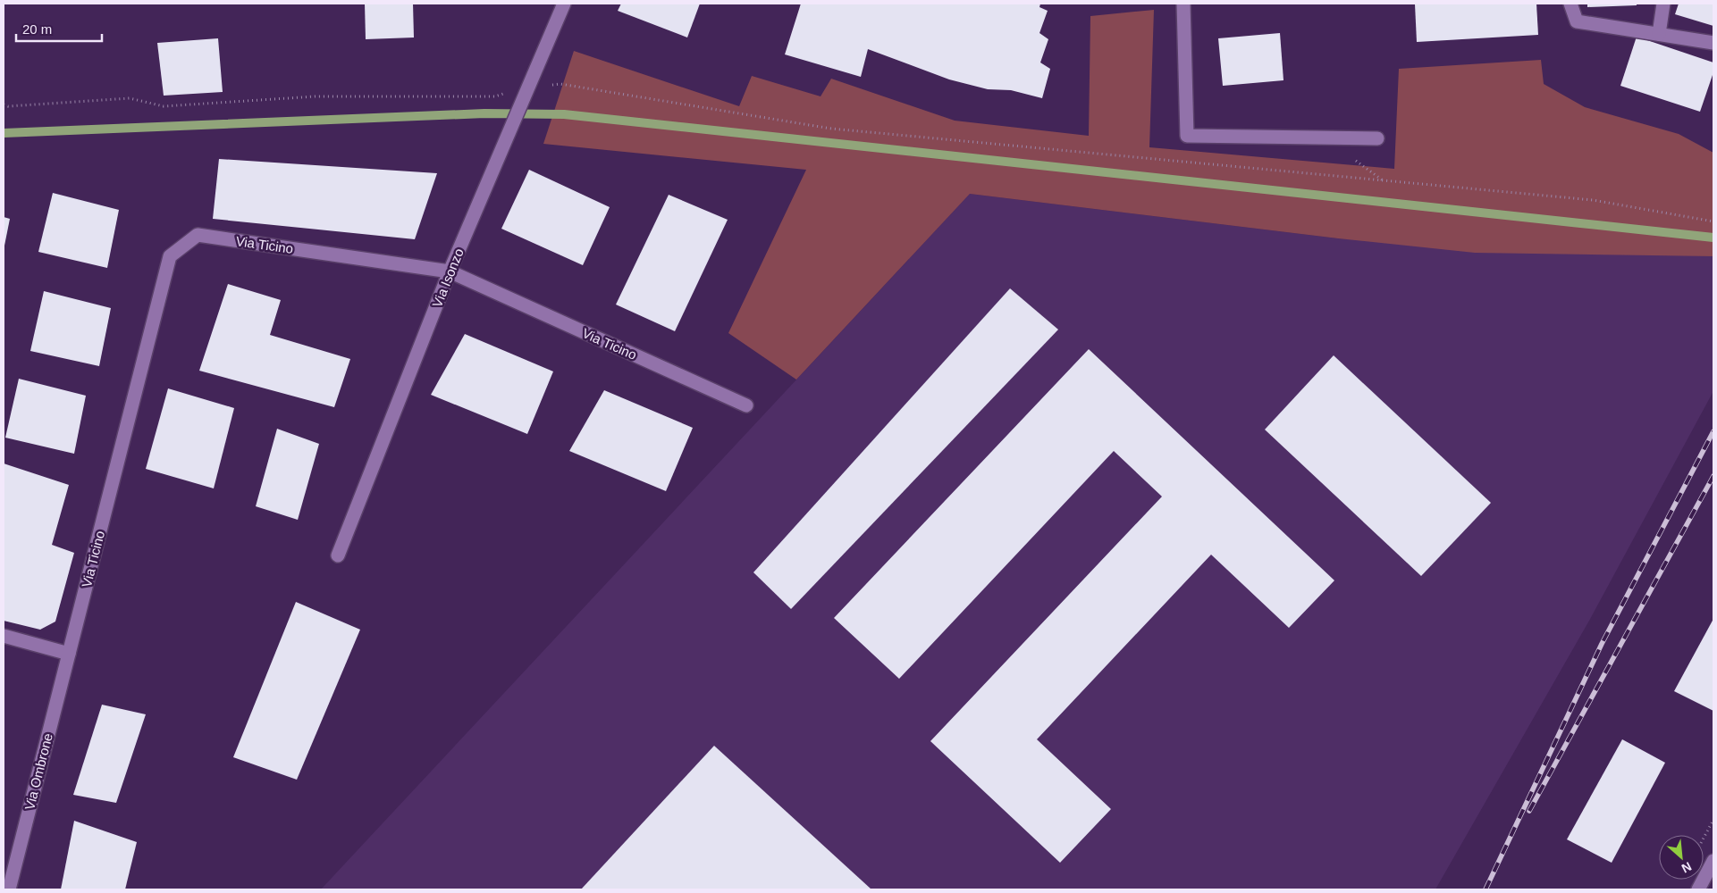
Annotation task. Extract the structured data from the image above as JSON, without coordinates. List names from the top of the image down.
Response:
{
  "streets": {
    "street": ["Via Ticino", "Via Isonzo", "Via Ombrone"]
  },
  "crossings": [
    ["Via Ticino", "Via Isonzo"],
    ["Via Ticino", "Via Ombrone"]
  ],
  "scale_bar": "20 m",
  "north": "bottom right"
}
